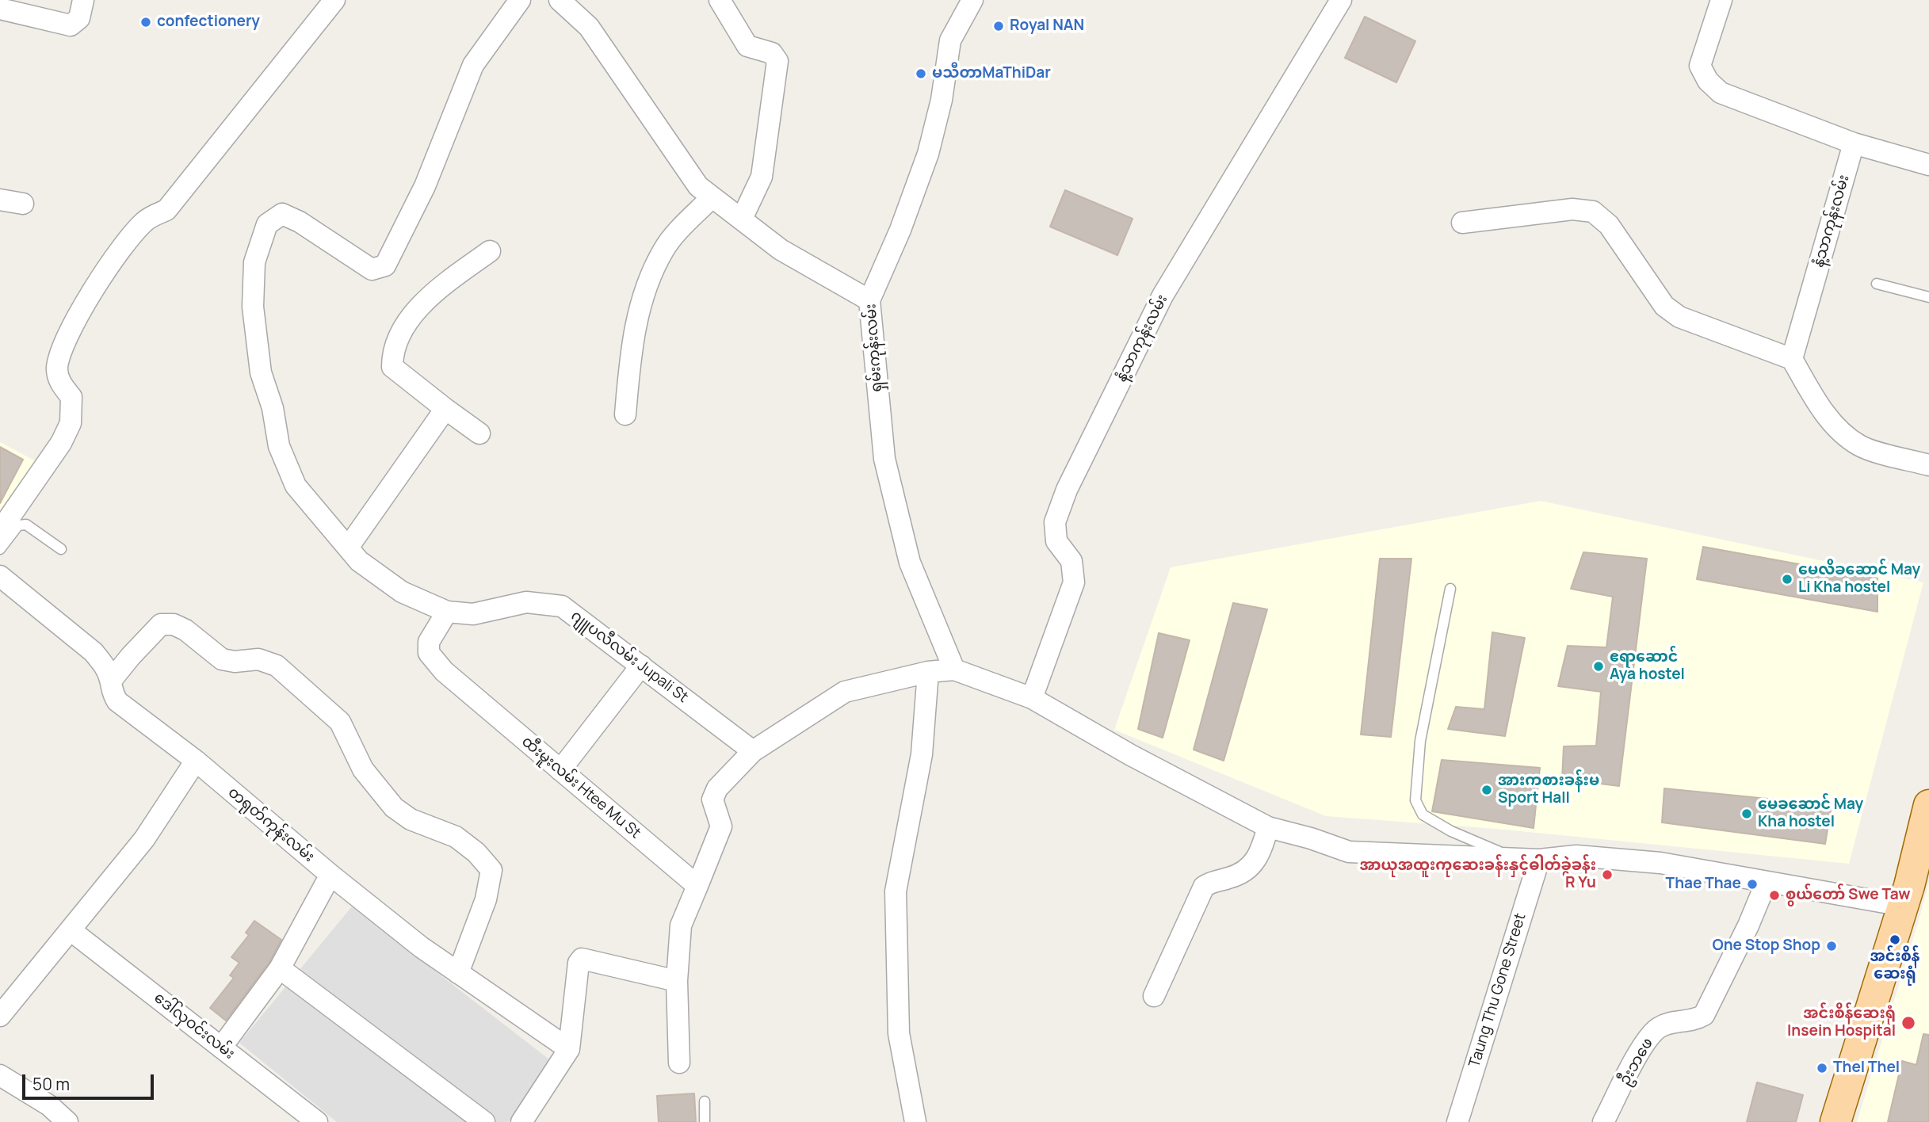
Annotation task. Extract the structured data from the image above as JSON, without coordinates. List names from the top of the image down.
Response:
{
  "streets": {
    "street": [
      "နံ့သာကုန်းလမ်း",
      "ရှမ်းကုန်းလမ်း",
      "ဂျူပလီလမ်း Jupali St",
      "ထီးမူးလမ်း Htee Mu St",
      "တရုတ်ကုန်းလမ်း",
      "Taung Thu Gone Street",
      "ဒေါ်လှဝင်းလမ်း",
      "ဦးဘဖေ"
    ]
  },
  "crossings": [
    ["ဂျူပလီလမ်း Jupali St", "ထီးမူးလမ်း Htee Mu St"]
  ],
  "places": [
    "confectionery",
    "Royal NAN",
    "မသီတာMaThiDar",
    "မေလိခဆောင် May Li Kha hostel",
    "ဧရာဆောင် Aya hostel",
    "အားကစားခန်းမ Sport Hall",
    "မေခဆောင် May Kha hostel",
    "အာယုအထူးကုဆေးခန်းနှင့်ဓါတ်ခွဲခန်း R Yu",
    "Thae Thae",
    "စွယ်တော် Swe Taw",
    "အင်းစိန် ဆေးရုံ",
    "One Stop Shop",
    "အင်းစိန်ဆေးရုံ Insein Hospital",
    "Thel Thel"
  ],
  "scale_bar": "50 m"
}
